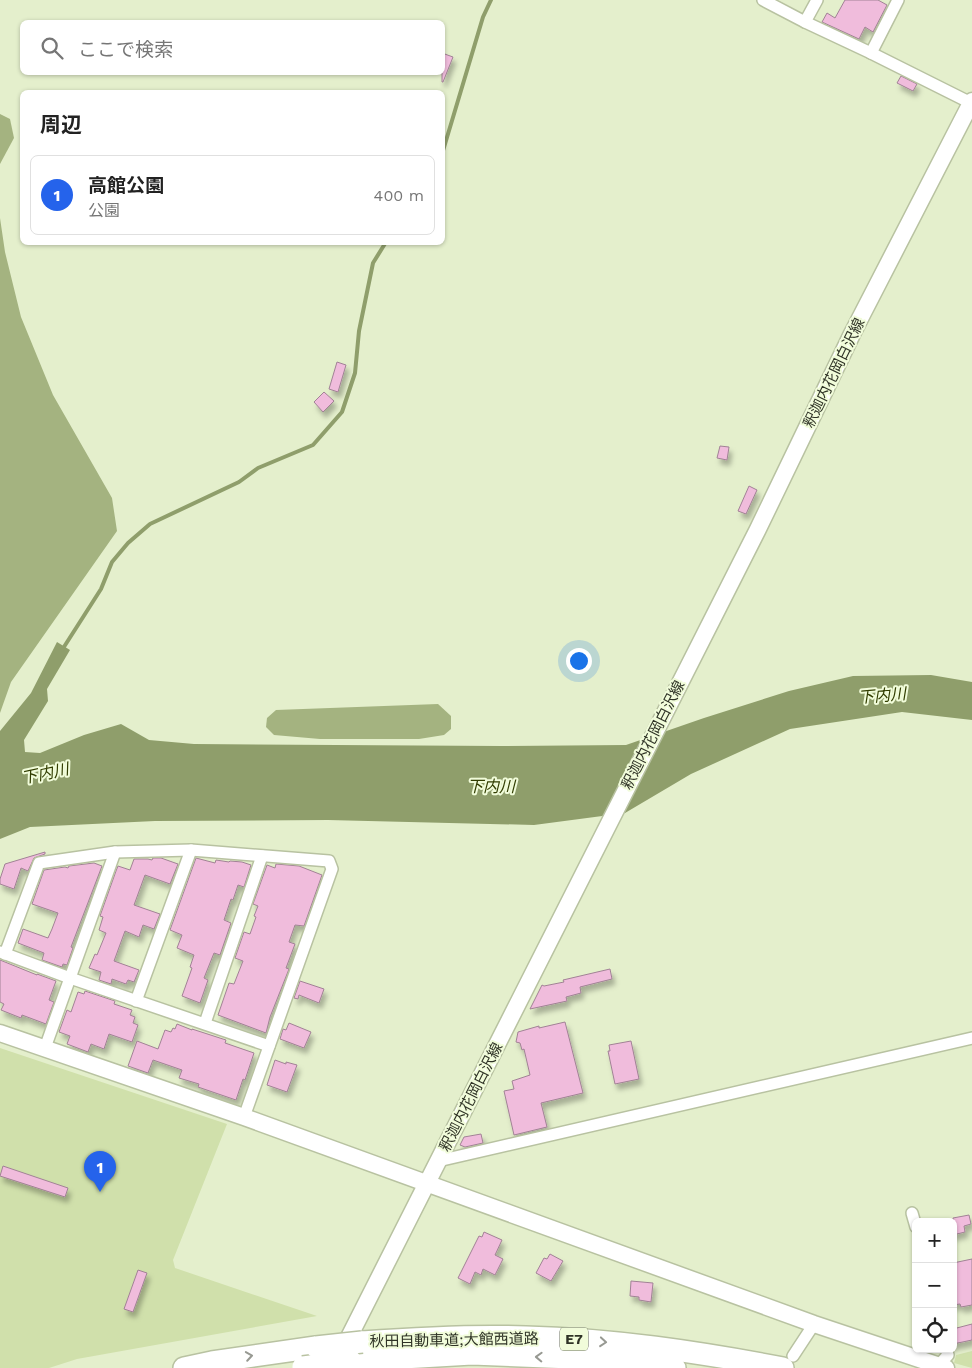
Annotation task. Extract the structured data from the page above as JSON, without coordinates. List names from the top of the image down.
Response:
{
  "streets": {
    "highway": ["E7", "秋田自動車道;大館西道路"],
    "main road": ["釈迦内花岡白沢線"]
  },
  "crossings": [
    ["釈迦内花岡白沢線", "秋田自動車道;大館西道路"]
  ],
  "water": ["下内川"],
  "page": {
    "search": "ここで検索",
    "heading": "周辺",
    "list": [
      {
        "mark": "1",
        "name": "高館公園",
        "note": "公園",
        "value": "400 m"
      }
    ],
    "pins": "1",
    "map_buttons": ["+", "−"]
  }
}
